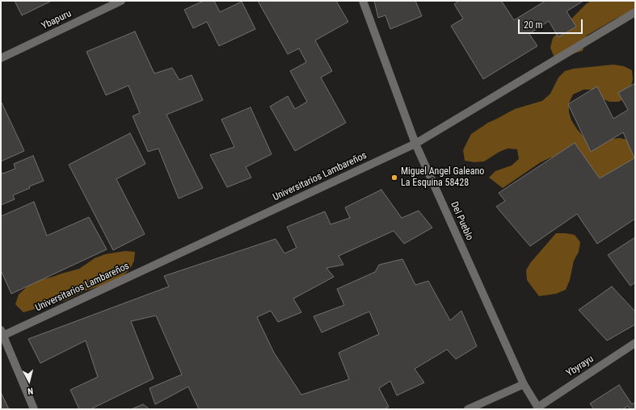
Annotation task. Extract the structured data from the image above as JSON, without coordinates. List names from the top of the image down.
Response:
{
  "streets": {
    "street": [
      "Ybapuru",
      "Universitarios Lambareños",
      "Del Pueblo",
      "Ybyrayu"
    ]
  },
  "crossings": [
    ["Universitarios Lambareños", "Del Pueblo"],
    ["Del Pueblo", "Ybyrayu"]
  ],
  "places": ["Miguel Angel Galeano La Esquina 58428"],
  "scale_bar": "20 m",
  "north": "bottom"
}
